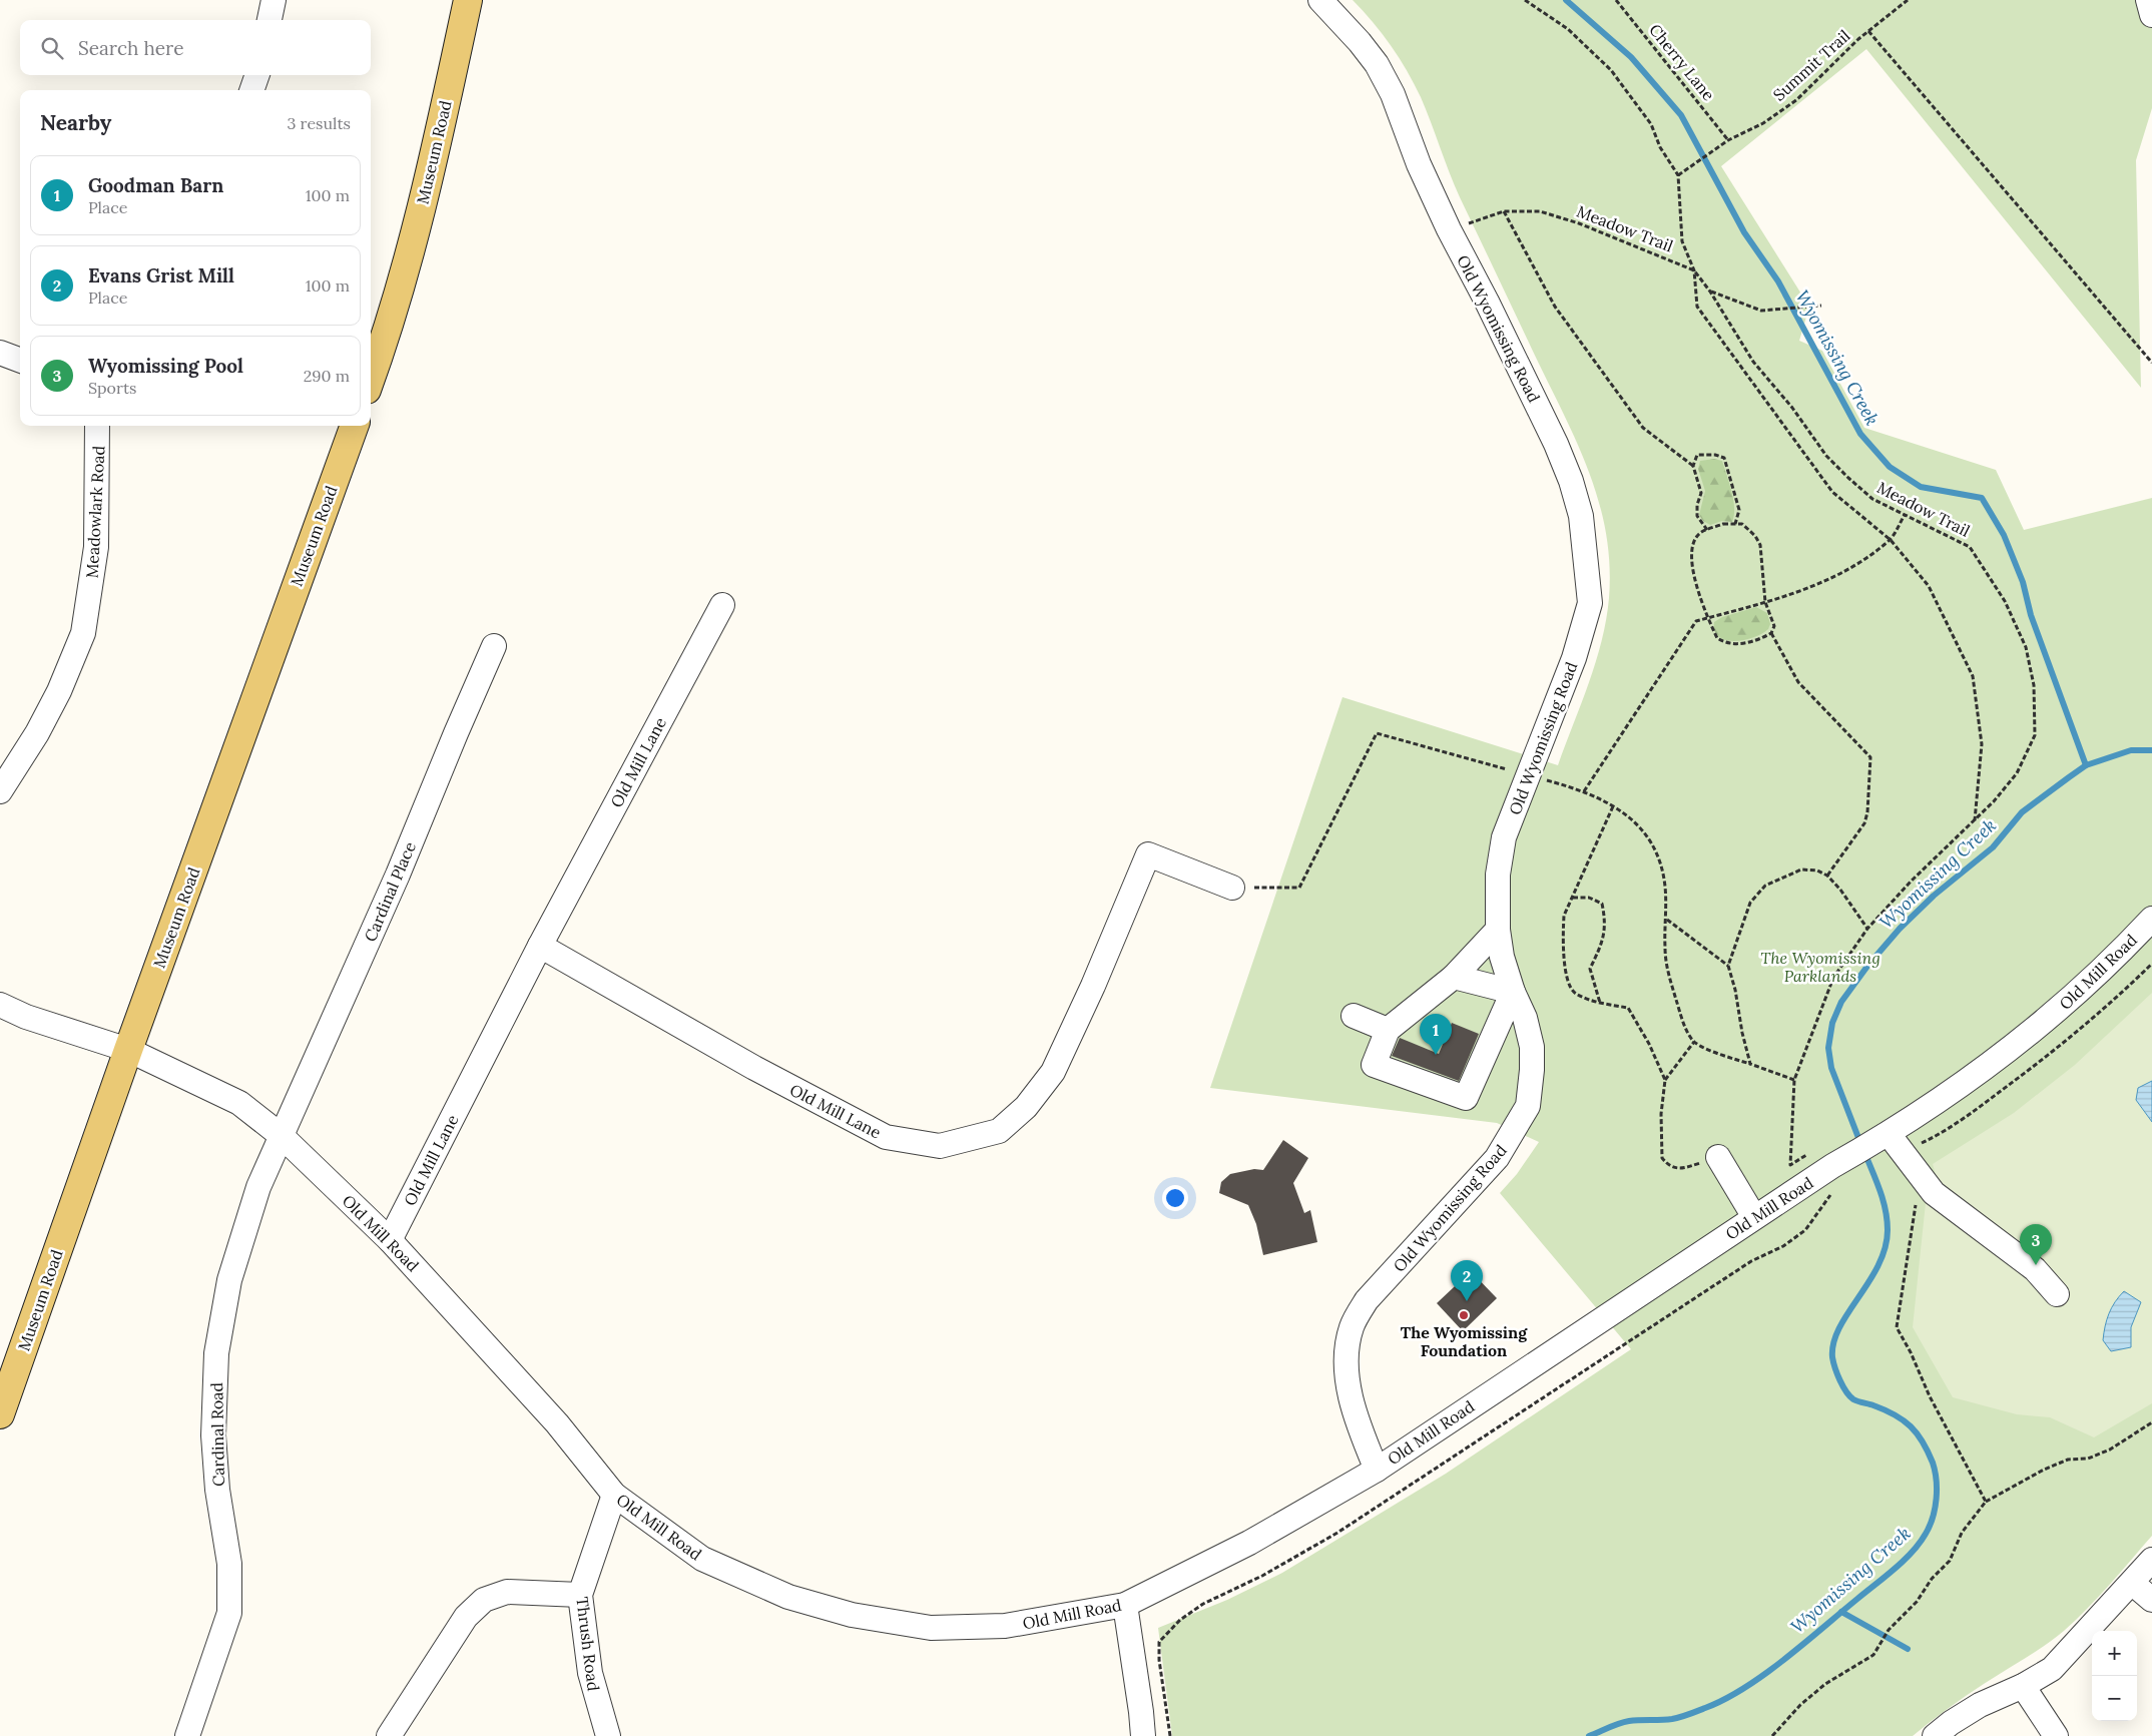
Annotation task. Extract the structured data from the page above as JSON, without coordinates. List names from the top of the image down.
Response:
{
  "streets": {
    "main road": ["Museum Road"],
    "street": [
      "Old Wyomissing Road",
      "Meadowlark Road",
      "Old Mill Lane",
      "Cardinal Place",
      "Old Mill Road",
      "Cardinal Road",
      "Thrush Road"
    ],
    "path": ["Cherry Lane", "Summit Trail", "Meadow Trail"]
  },
  "crossings": [
    ["Cherry Lane", "Summit Trail"],
    ["Museum Road", "Old Mill Road"],
    ["Meadow Trail", "Old Wyomissing Road"],
    ["Old Wyomissing Road", "Old Mill Road"],
    ["Old Mill Lane", "Old Mill Road"],
    ["Cardinal Place", "Old Mill Road"],
    ["Cardinal Place", "Cardinal Road"],
    ["Old Mill Road", "Cardinal Road"],
    ["Old Mill Road", "Thrush Road"]
  ],
  "water": ["Wyomissing Creek"],
  "parks": ["The Wyomissing Parklands"],
  "places": ["The Wyomissing Foundation"],
  "page": {
    "search": "Search here",
    "heading": ["Nearby", "3 results"],
    "list": [
      {
        "mark": "1",
        "name": "Goodman Barn",
        "note": "Place",
        "value": "100 m"
      },
      {
        "mark": "2",
        "name": "Evans Grist Mill",
        "note": "Place",
        "value": "100 m"
      },
      {
        "mark": "3",
        "name": "Wyomissing Pool",
        "note": "Sports",
        "value": "290 m"
      }
    ],
    "pins": ["1", "3", "2"],
    "map_buttons": ["+", "−"]
  }
}
